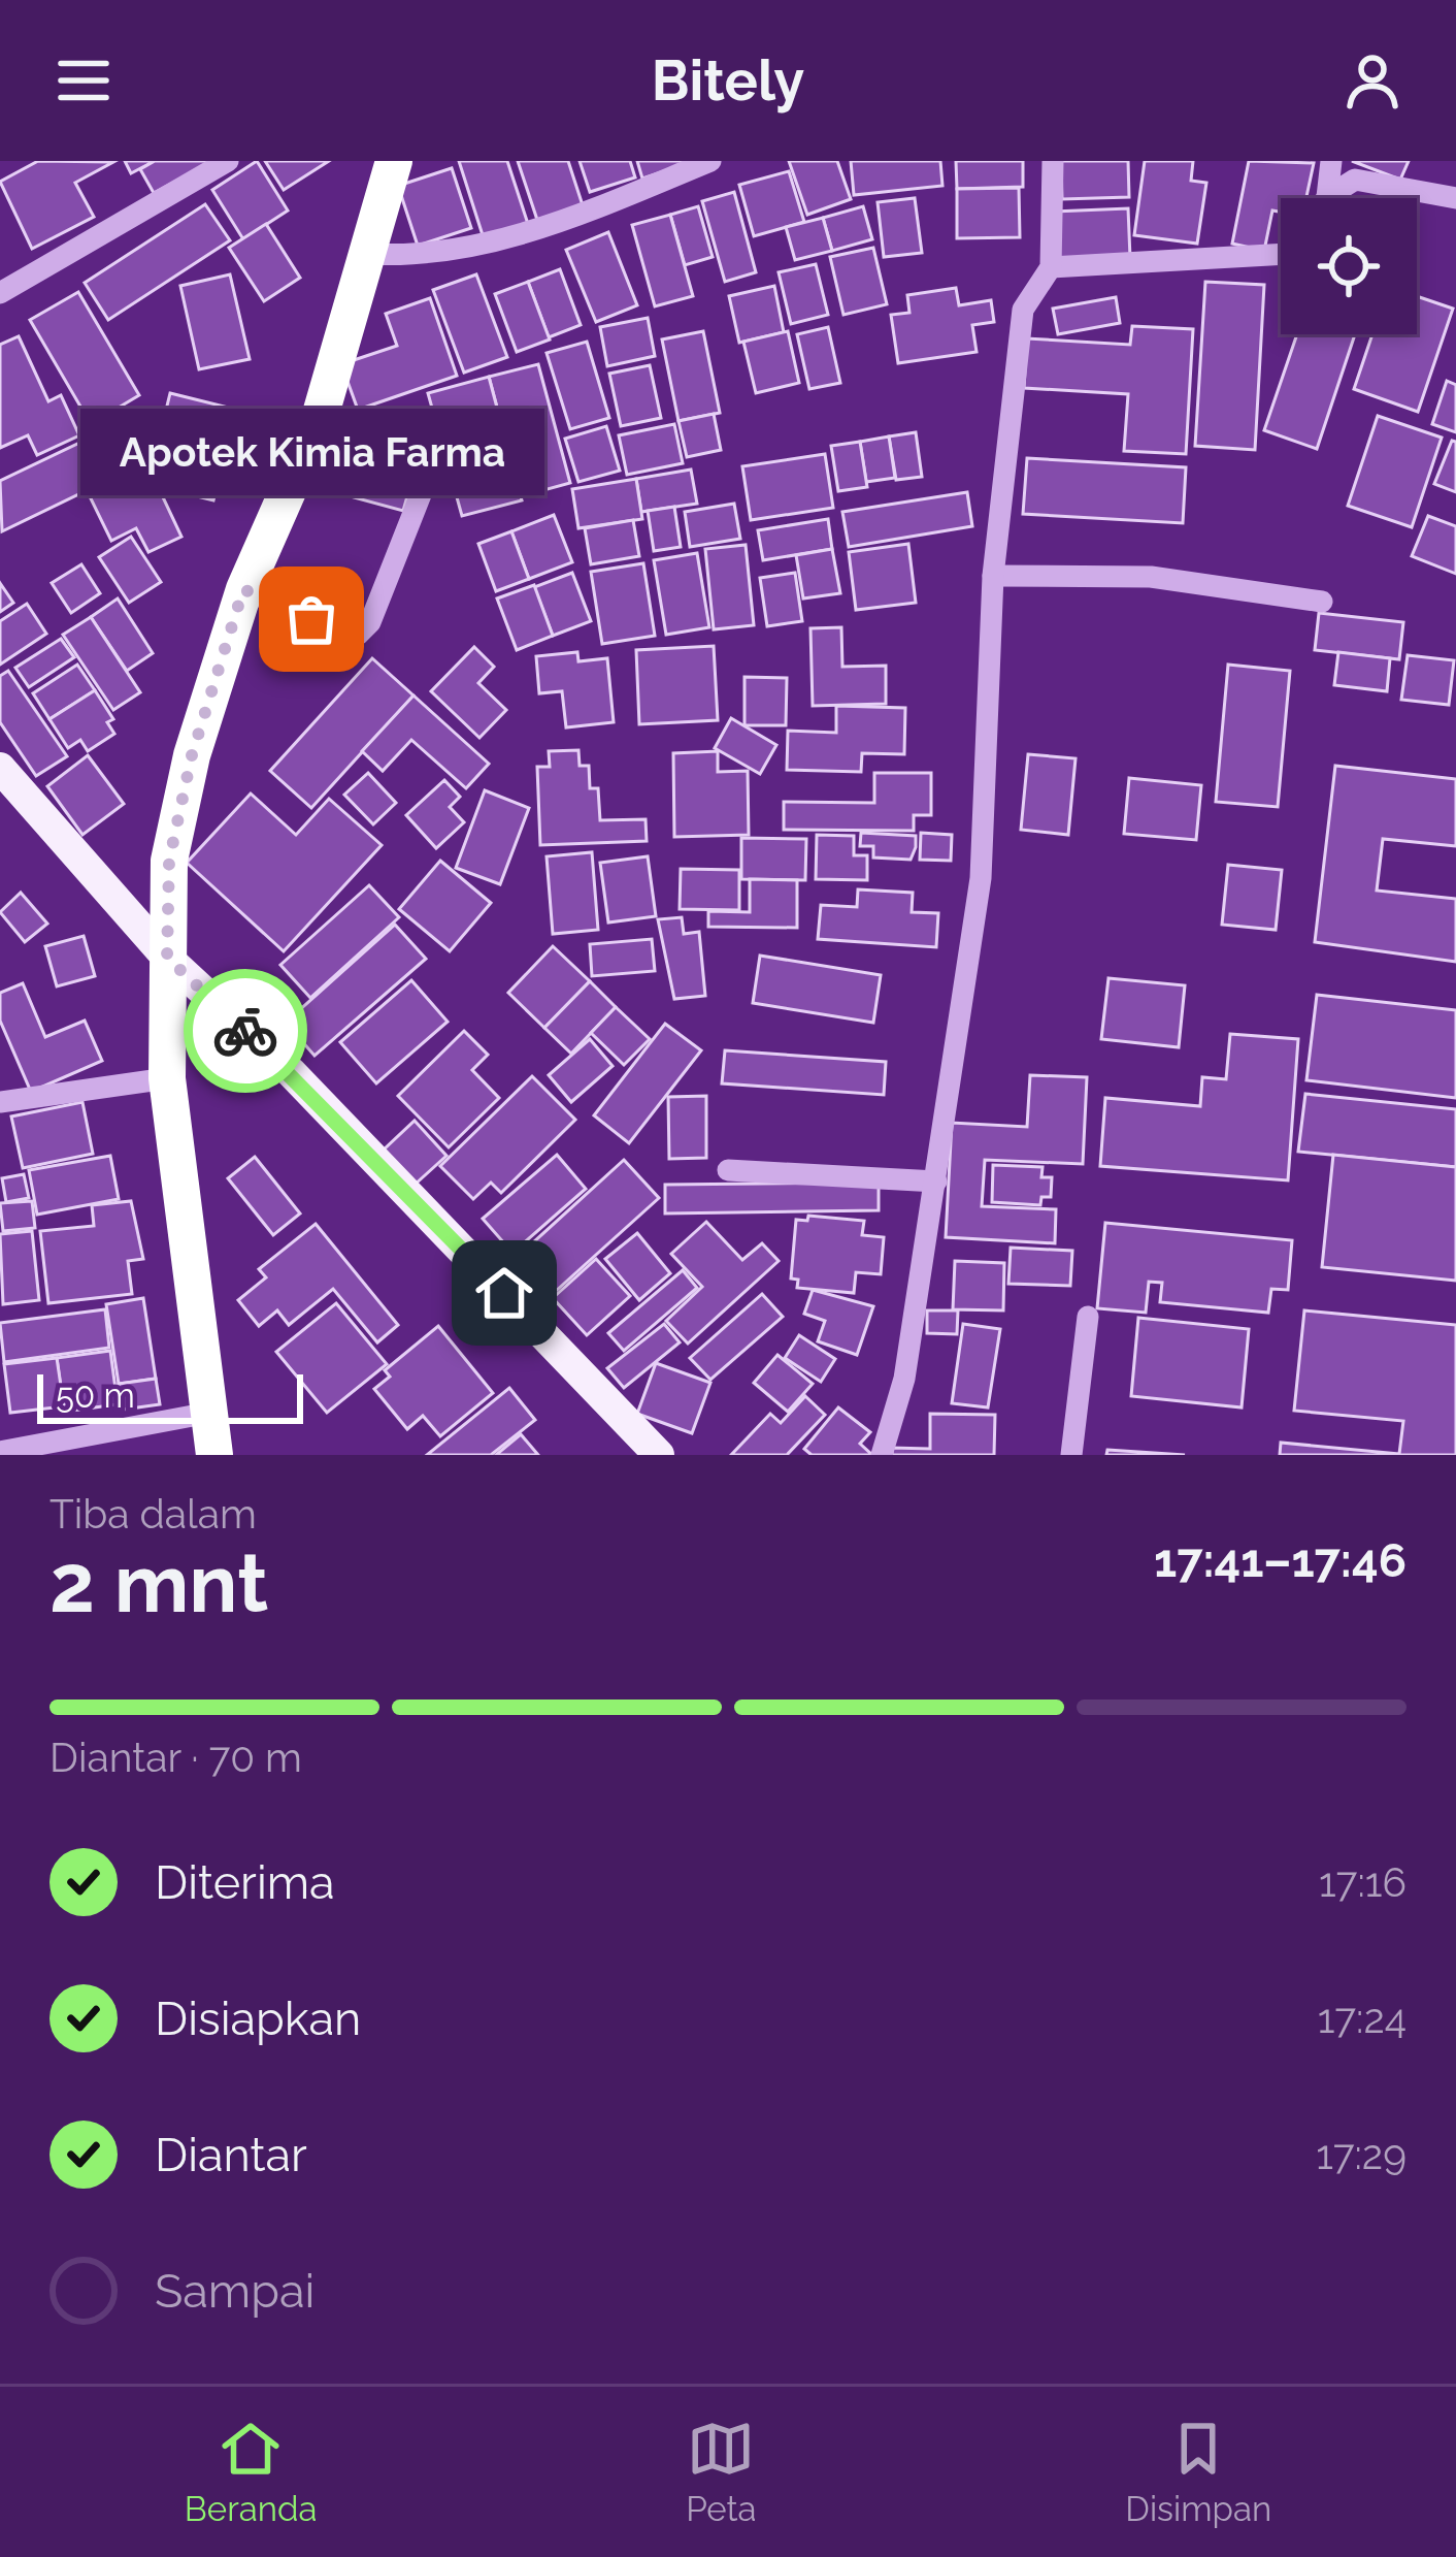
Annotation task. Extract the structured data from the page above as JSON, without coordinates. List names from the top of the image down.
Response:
{
  "places": ["Apotek Kimia Farma"],
  "scale_bar": "50 m",
  "page": {
    "header": "Bitely",
    "bubble": "Apotek Kimia Farma",
    "scale": "50 m",
    "heading": ["2 mnt", "Tiba dalam", "17:41–17:46"],
    "bar": "Diantar · 70 m",
    "list": [
      ["Diterima", "17:16"],
      ["Disiapkan", "17:24"],
      ["Diantar", "17:29"],
      "Sampai"
    ],
    "tabs": ["Beranda", "Peta", "Disimpan"]
  }
}
